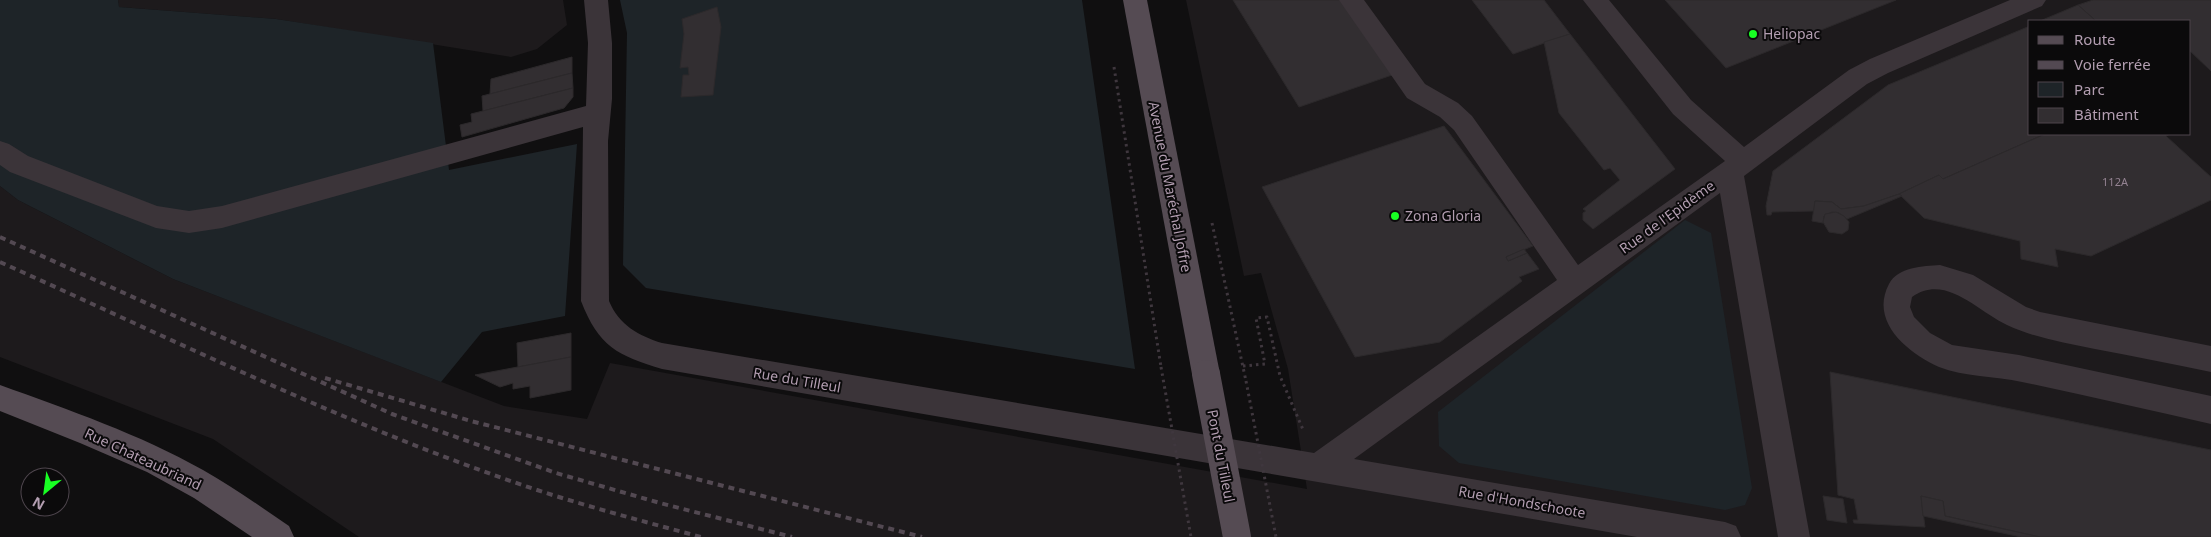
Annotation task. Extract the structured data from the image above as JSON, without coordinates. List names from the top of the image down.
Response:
{
  "streets": {
    "main road": ["Avenue du Maréchal Joffre", "Pont du Tilleul", "Rue Chateaubriand"],
    "street": ["Rue de l'Epidème", "Rue du Tilleul", "Rue d'Hondschoote"]
  },
  "crossings": [
    ["Avenue du Maréchal Joffre", "Pont du Tilleul"],
    ["Rue de l'Epidème", "Rue du Tilleul"],
    ["Rue de l'Epidème", "Rue d'Hondschoote"],
    ["Rue du Tilleul", "Rue d'Hondschoote"]
  ],
  "places": ["Heliopac", "Zona Gloria"],
  "house_numbers": ["112A"],
  "legend": [
    "Route",
    "Voie ferrée",
    "Parc",
    "Bâtiment"
  ],
  "north": "bottom left"
}
